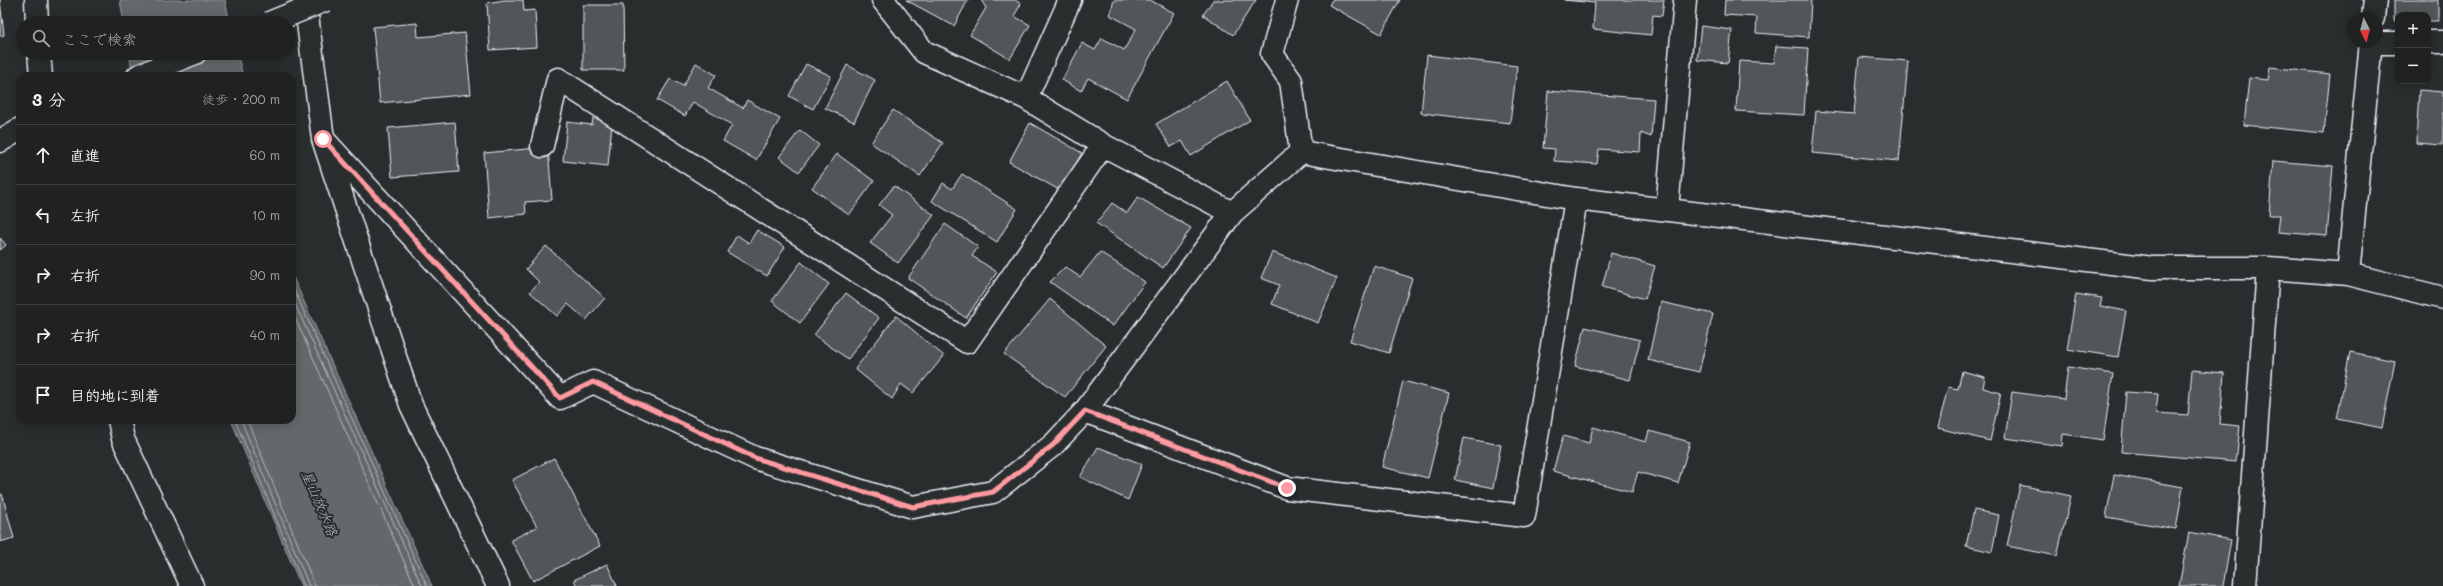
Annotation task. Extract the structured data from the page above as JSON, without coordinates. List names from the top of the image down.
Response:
{
  "water": ["星山放水路"],
  "north": "bottom",
  "page": {
    "map_buttons": ["+", "−"],
    "search": "ここで検索",
    "heading": ["3 分", "徒歩 · 200 m"],
    "list": [
      ["直進", "60 m"],
      ["左折", "10 m"],
      ["右折", "90 m"],
      ["右折", "40 m"],
      "目的地に到着"
    ]
  }
}
